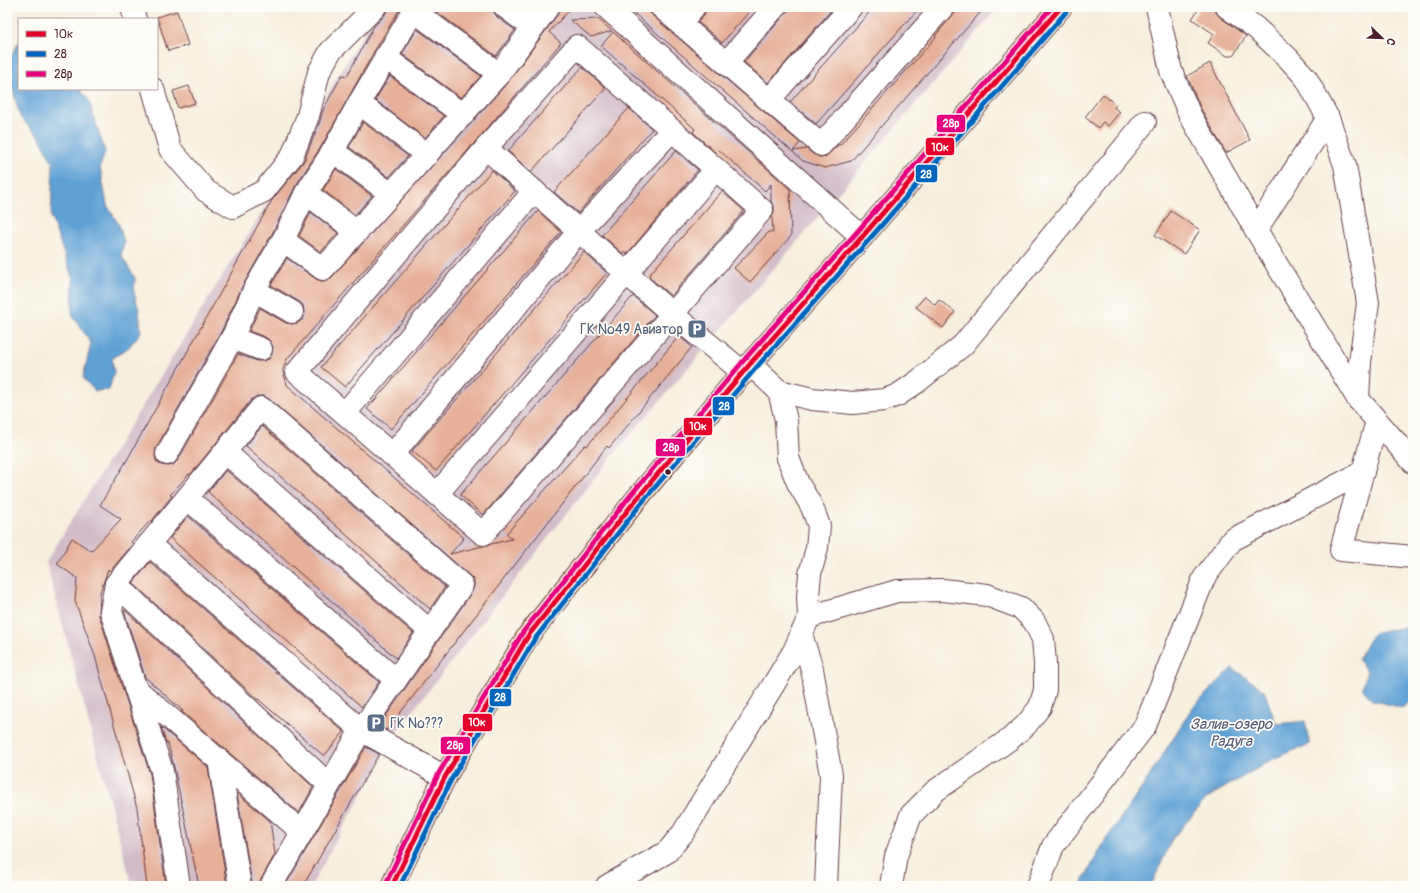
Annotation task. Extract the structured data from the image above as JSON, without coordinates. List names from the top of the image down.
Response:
{
  "water": ["Залив-озеро Радуга"],
  "places": {
    "parking": ["ГК №49 Авиатор", "ГК №???"]
  },
  "lines": ["transit line 10к", "transit line 28р", "transit line 28"],
  "legend": ["10к", "28", "28р"],
  "north": "bottom right"
}
